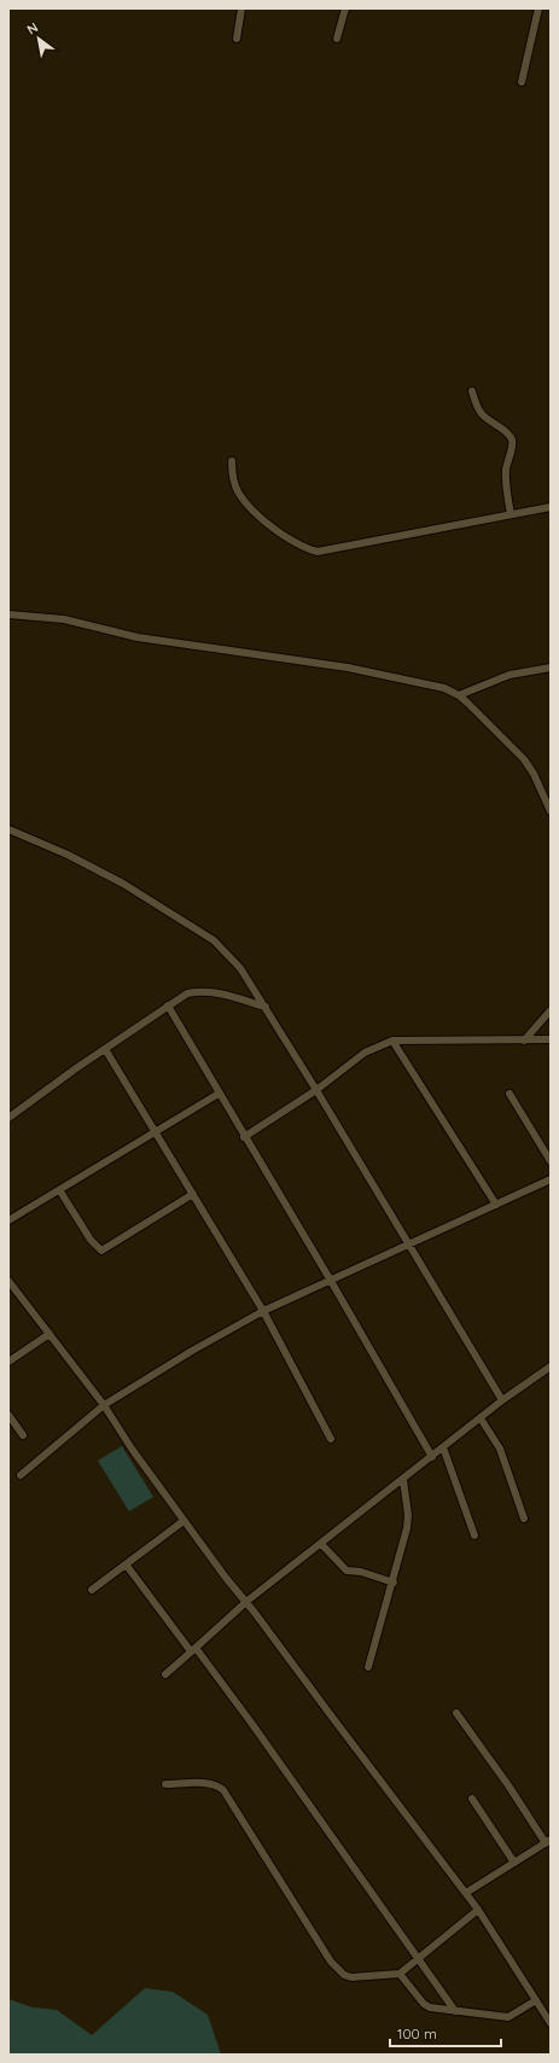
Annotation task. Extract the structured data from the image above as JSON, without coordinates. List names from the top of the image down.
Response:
{
  "scale_bar": "100 m",
  "north": "top left"
}
